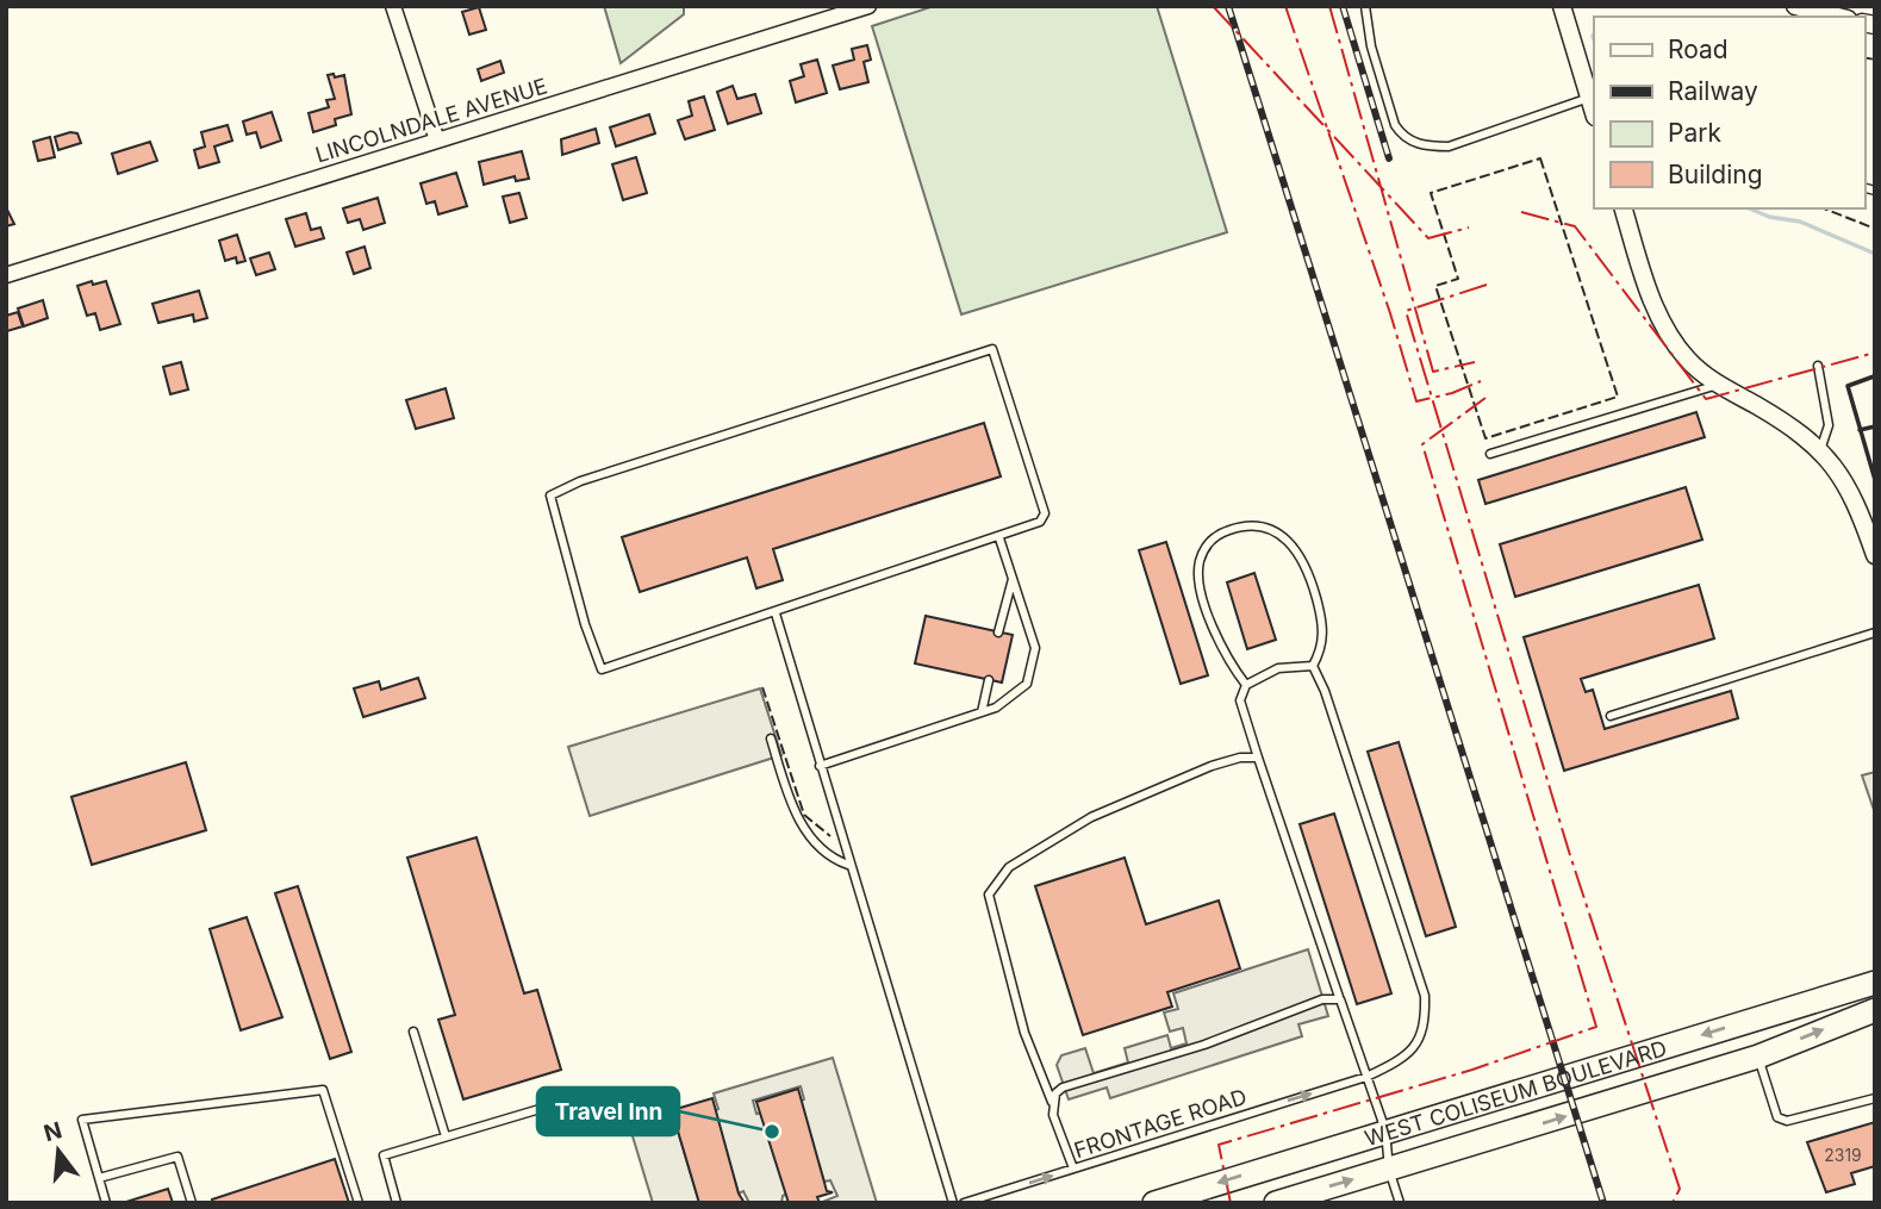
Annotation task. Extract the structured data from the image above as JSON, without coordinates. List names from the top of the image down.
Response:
{
  "streets": {
    "highway": ["WEST COLISEUM BOULEVARD"],
    "street": ["LINCOLNDALE AVENUE"],
    "lane": ["FRONTAGE ROAD"]
  },
  "one_way": ["FRONTAGE ROAD"],
  "places": ["Travel Inn"],
  "house_numbers": ["2319"],
  "legend": [
    "Road",
    "Railway",
    "Park",
    "Building"
  ],
  "north": "top"
}
